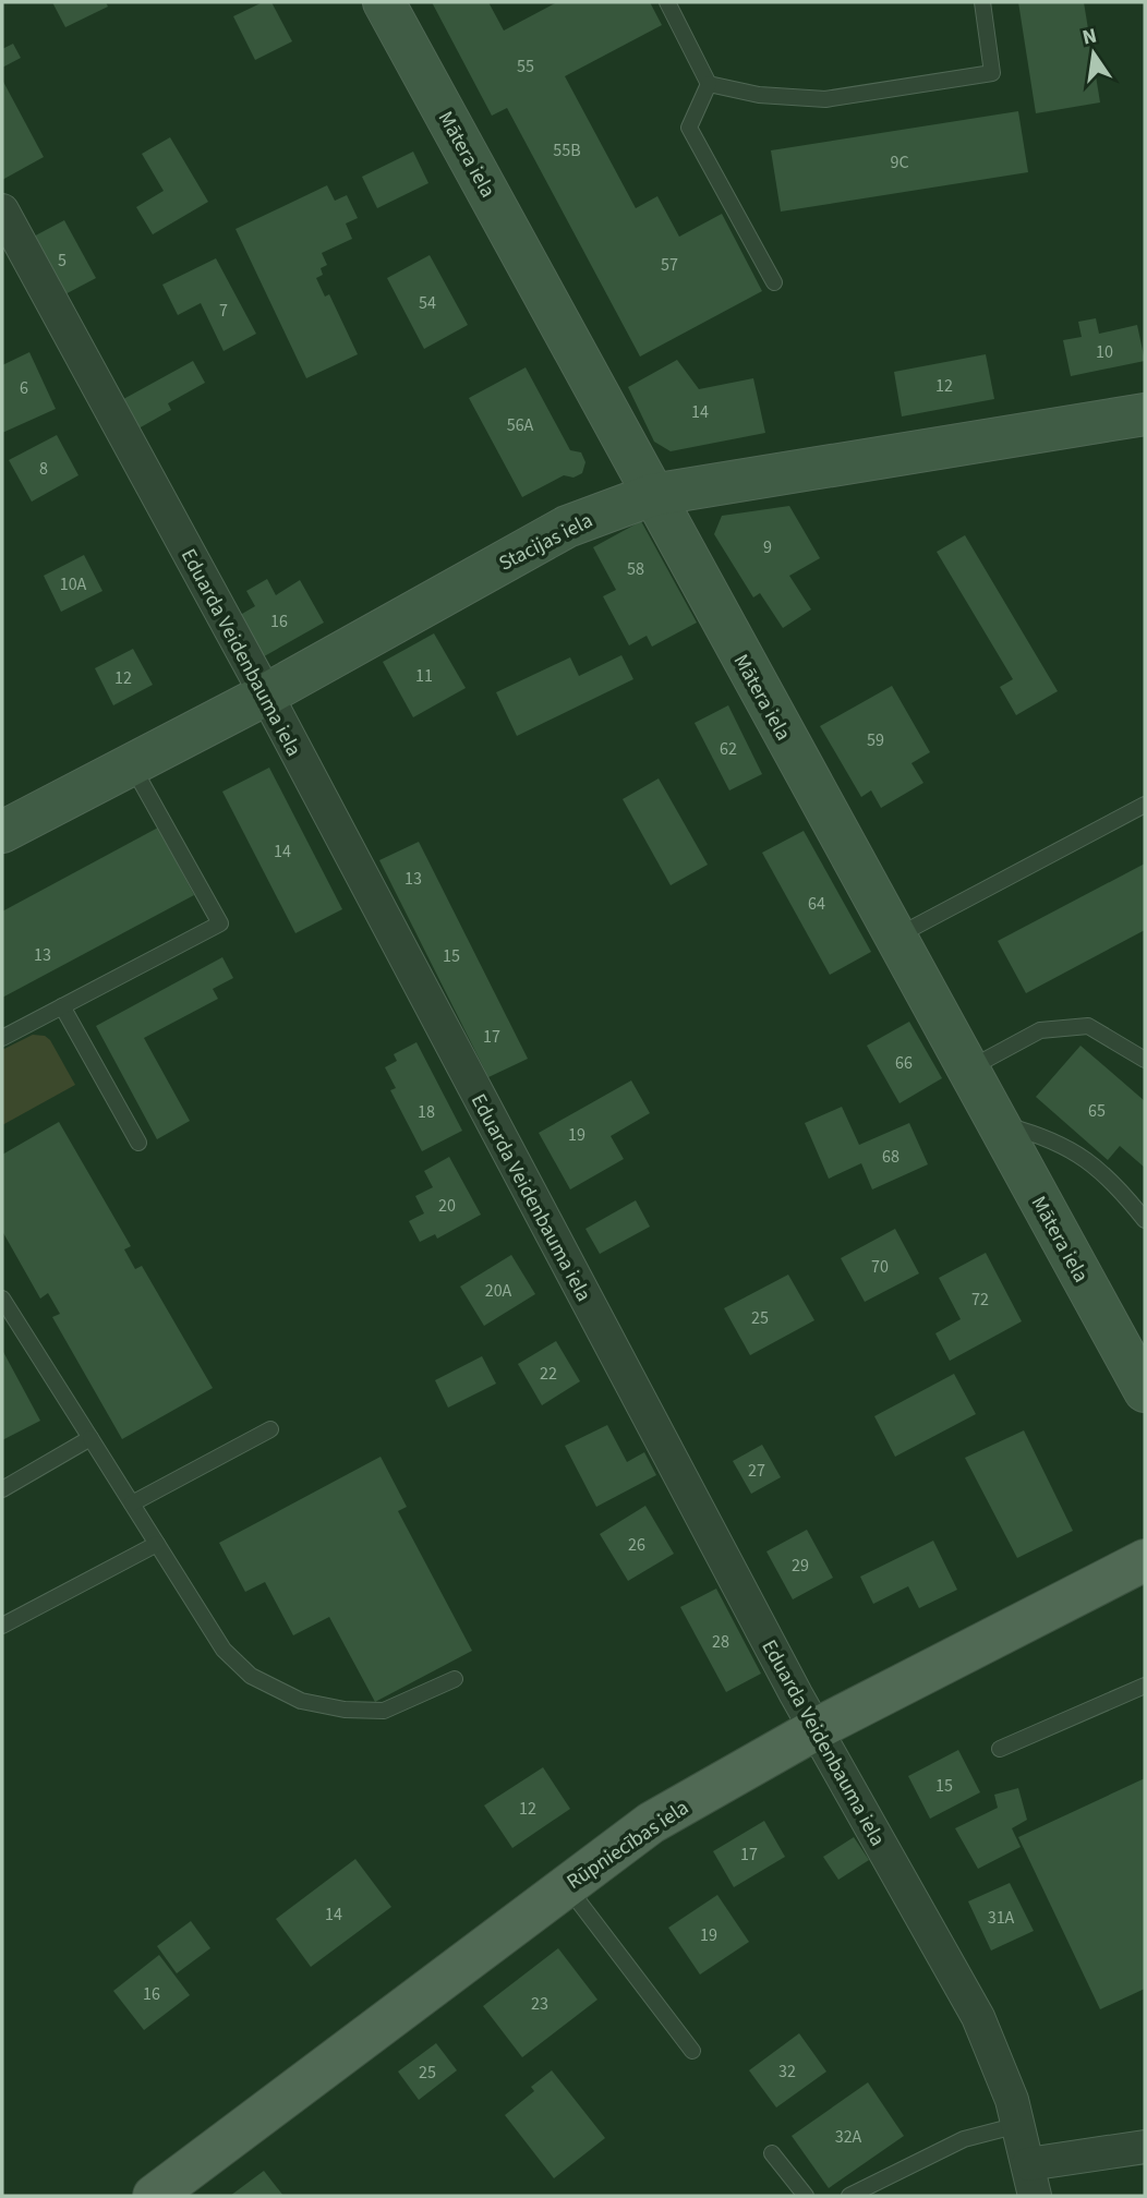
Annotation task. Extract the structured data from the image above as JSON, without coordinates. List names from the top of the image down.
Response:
{
  "streets": {
    "main road": ["Rūpniecības iela"],
    "street": ["Mātera iela", "Stacijas iela", "Eduarda Veidenbauma iela"]
  },
  "crossings": [
    ["Mātera iela", "Stacijas iela"],
    ["Stacijas iela", "Eduarda Veidenbauma iela"],
    ["Eduarda Veidenbauma iela", "Rūpniecības iela"]
  ],
  "house_numbers": [
    "55",
    "55B",
    "9C",
    "5",
    "57",
    "54",
    "7",
    "10",
    "12",
    "6",
    "14",
    "56A",
    "8",
    "9",
    "58",
    "10A",
    "16",
    "11",
    "12",
    "59",
    "62",
    "14",
    "13",
    "64",
    "13",
    "15",
    "17",
    "66",
    "65",
    "18",
    "19",
    "68",
    "20",
    "70",
    "20A",
    "72",
    "25",
    "22",
    "27",
    "26",
    "29",
    "28",
    "15",
    "12",
    "17",
    "14",
    "31A",
    "19",
    "16",
    "23",
    "32",
    "25",
    "32A"
  ],
  "north": "top"
}
